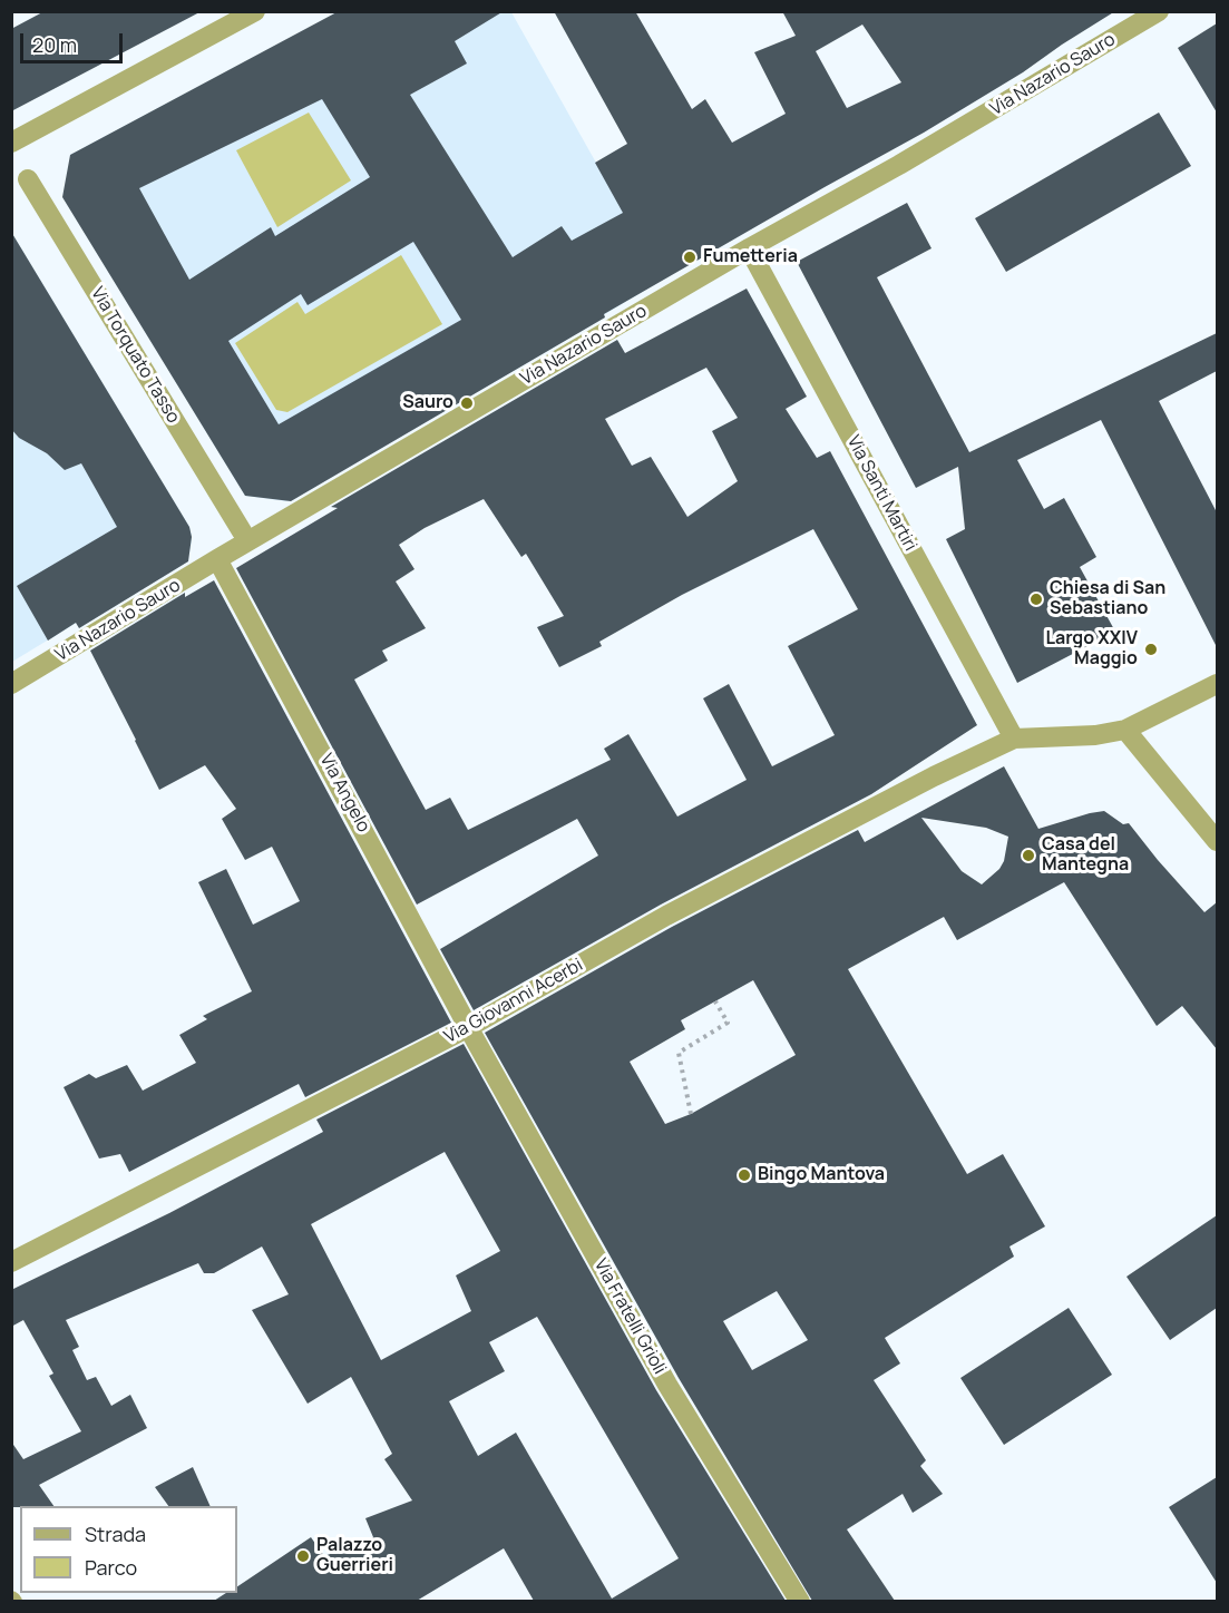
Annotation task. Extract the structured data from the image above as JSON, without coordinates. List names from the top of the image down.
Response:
{
  "streets": {
    "street": [
      "Via Nazario Sauro",
      "Via Torquato Tasso",
      "Via Santi Martiri",
      "Via Angelo",
      "Via Giovanni Acerbi",
      "Via Fratelli Grioli"
    ]
  },
  "crossings": [
    ["Via Nazario Sauro", "Via Santi Martiri"],
    ["Via Nazario Sauro", "Via Angelo"],
    ["Via Santi Martiri", "Via Giovanni Acerbi"],
    ["Via Angelo", "Via Giovanni Acerbi"],
    ["Via Angelo", "Via Fratelli Grioli"],
    ["Via Giovanni Acerbi", "Via Fratelli Grioli"]
  ],
  "places": [
    "Fumetteria",
    "Sauro",
    "Chiesa di San Sebastiano",
    "Largo XXIV Maggio",
    "Casa del Mantegna",
    "Bingo Mantova",
    "Palazzo Guerrieri"
  ],
  "legend": ["Strada", "Parco"],
  "scale_bar": "20 m"
}
